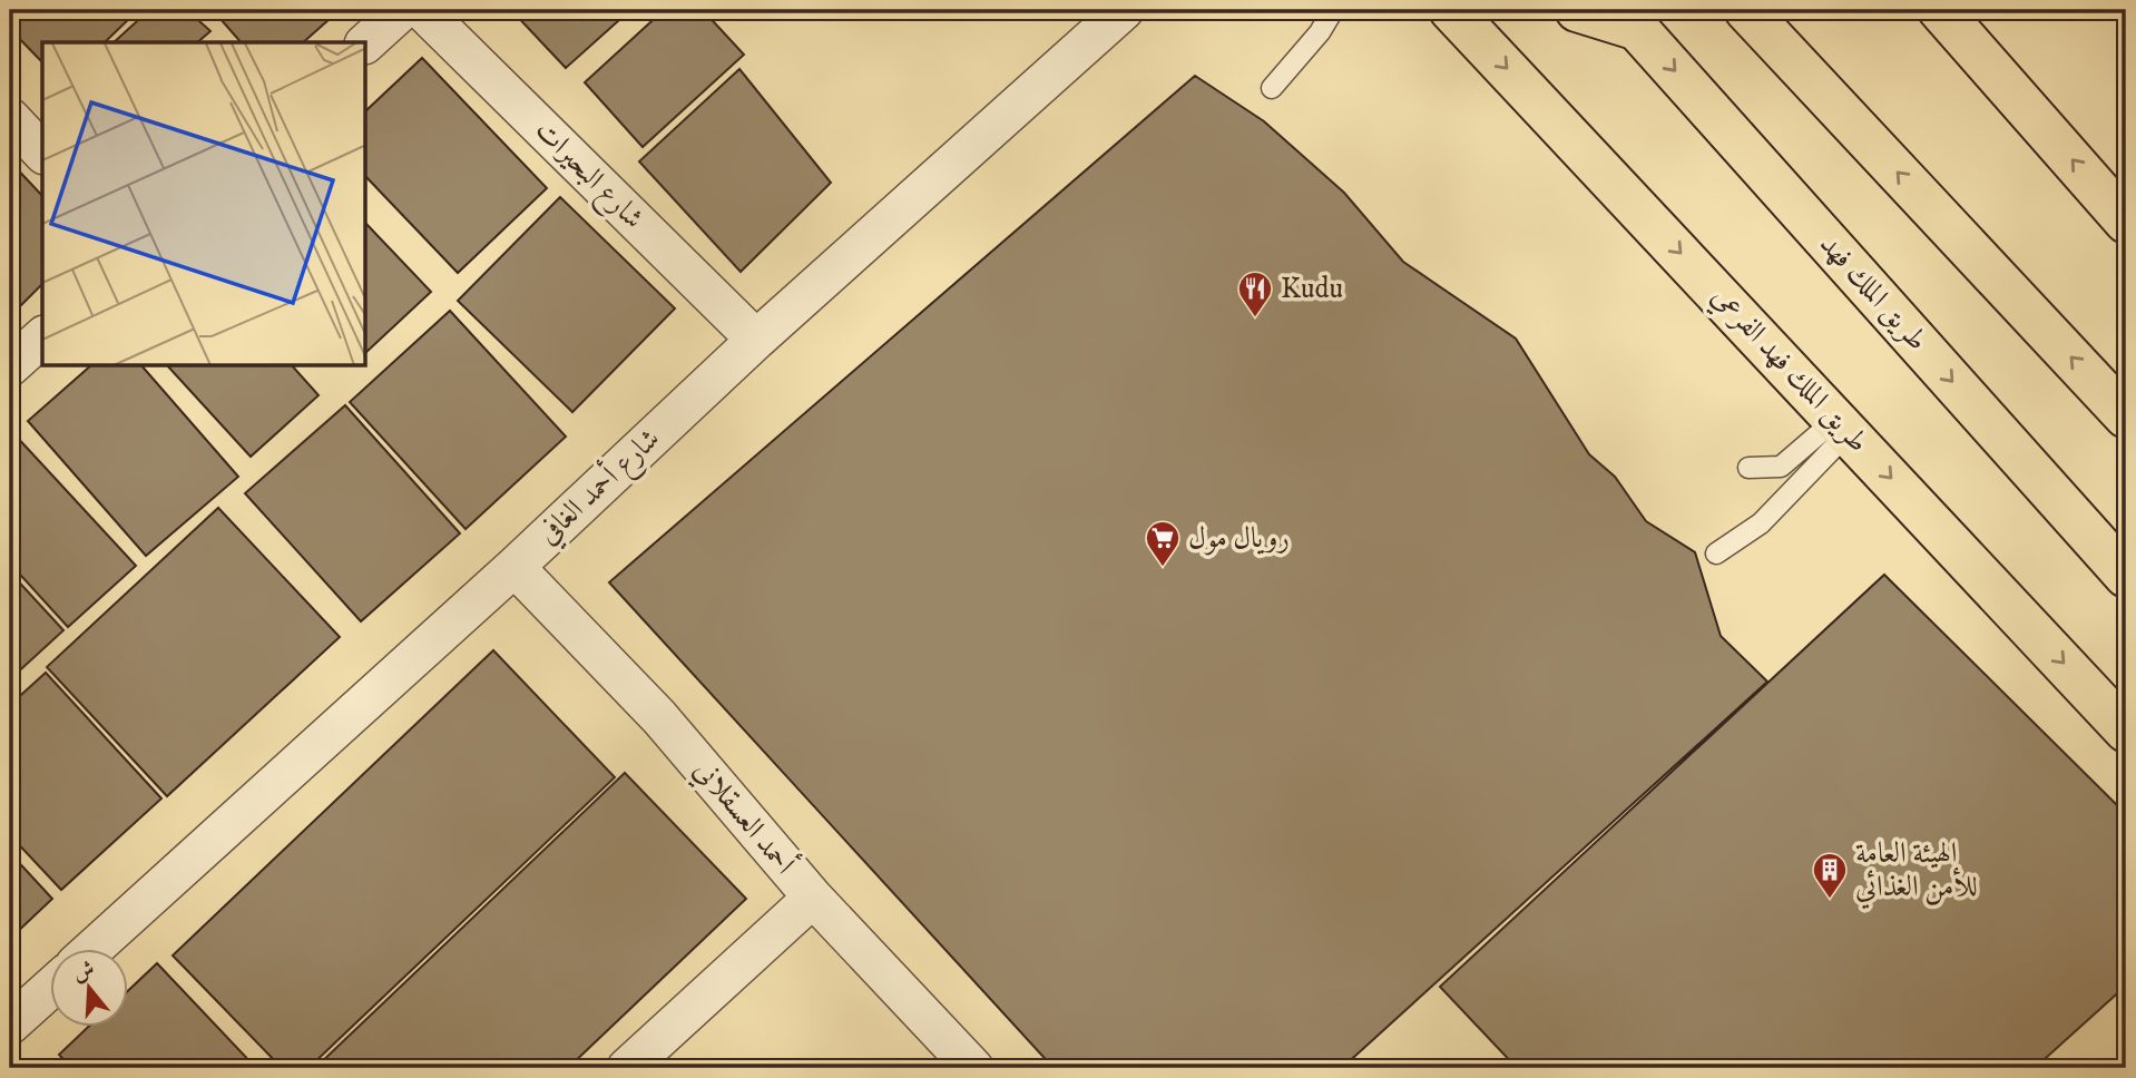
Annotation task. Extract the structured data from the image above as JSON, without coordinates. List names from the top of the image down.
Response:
{
  "streets": {
    "main road": ["طريق الملك فهد", "طريق الملك فهد الفرعي"],
    "street": ["شارع البحيرات", "شارع أحمد الغافي", "أحمد العسقلاني"]
  },
  "crossings": [
    ["شارع البحيرات", "شارع أحمد الغافي"],
    ["شارع أحمد الغافي", "أحمد العسقلاني"]
  ],
  "places": {
    "restaurant": ["Kudu"],
    "supermarket": ["رويال مول"],
    "building": ["الهيئة العامة للأمن الغذائي"]
  },
  "north": "top"
}
